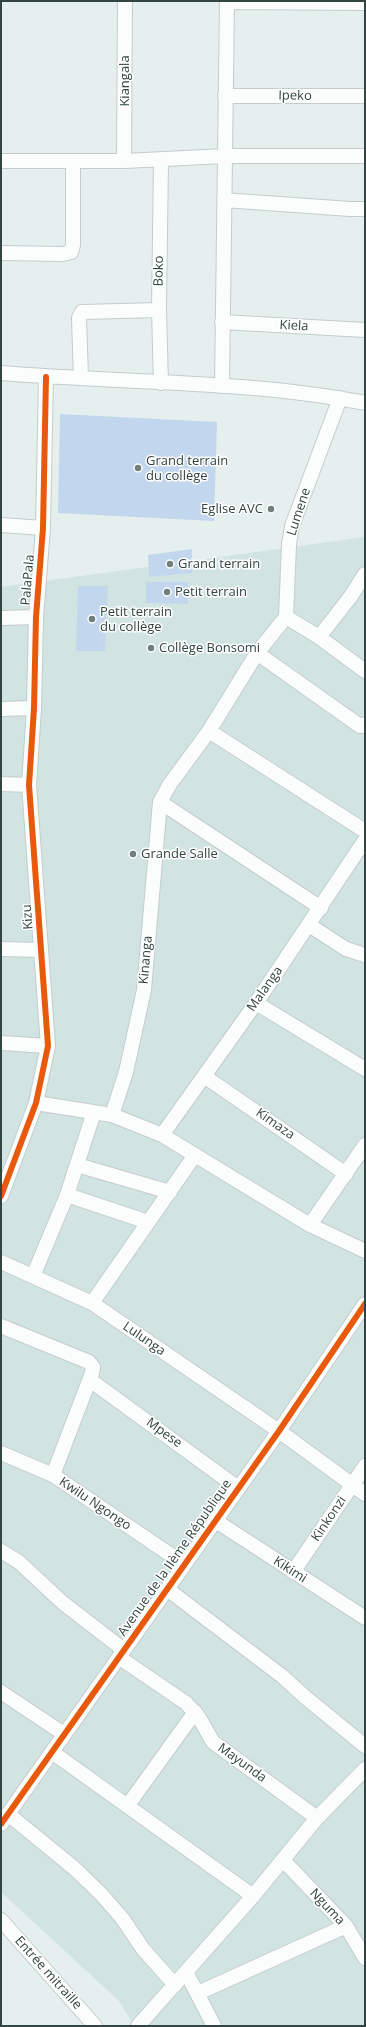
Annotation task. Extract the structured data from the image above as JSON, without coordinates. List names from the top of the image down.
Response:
{
  "streets": {
    "street": [
      "Kiangala",
      "Ipeko",
      "Boko",
      "Kiela",
      "Lumene",
      "PalaPala",
      "Kizu",
      "Kinanga",
      "Malanga",
      "Kimaza",
      "Lulunga",
      "Mpese",
      "Kwilu Ngongo",
      "Kinkonzi",
      "Avenue de la IIème République",
      "Kikimi",
      "Mayunda",
      "Nguma",
      "Entrée mitraille"
    ]
  },
  "crossings": [
    ["Lumene", "Kinanga"],
    ["PalaPala", "Kizu"],
    ["Malanga", "Kimaza"],
    ["Lulunga", "Avenue de la IIème République"],
    ["Mpese", "Avenue de la IIème République"],
    ["Kwilu Ngongo", "Avenue de la IIème République"],
    ["Kinkonzi", "Kikimi"],
    ["Avenue de la IIème République", "Kikimi"],
    ["Avenue de la IIème République", "Mayunda"]
  ],
  "places": [
    "Grand terrain du collège",
    "Eglise AVC",
    "Grand terrain",
    "Petit terrain",
    "Petit terrain du collège",
    "Collège Bonsomi",
    "Grande Salle"
  ]
}
